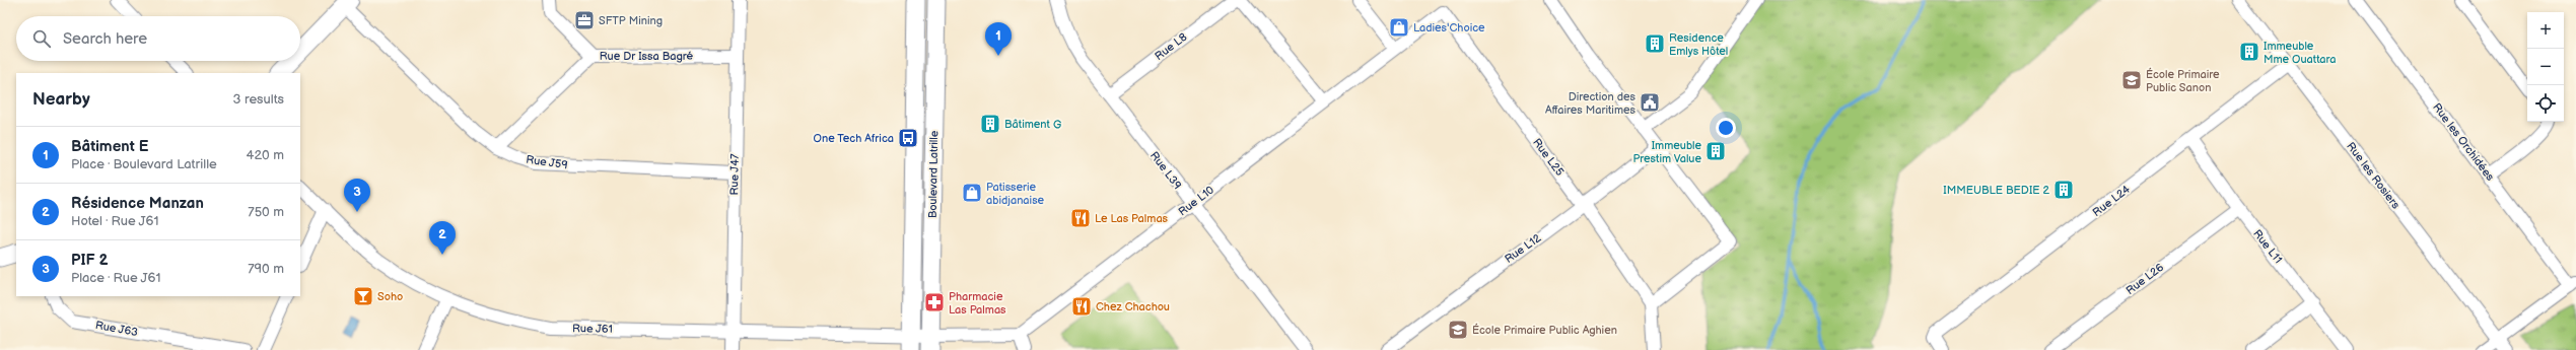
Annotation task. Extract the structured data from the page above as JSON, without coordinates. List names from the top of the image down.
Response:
{
  "streets": {
    "main road": ["Boulevard Latrille"],
    "street": [
      "Rue L8",
      "Rue Dr Issa Bagré",
      "Rue les Orchidées",
      "Rue L25",
      "Rue J59",
      "Rue L39",
      "Rue J47",
      "Rue les Rosiers",
      "Rue L10",
      "Rue L24",
      "Rue L11",
      "Rue L12",
      "Rue L26",
      "Rue J63",
      "Rue J61"
    ]
  },
  "crossings": [
    ["Rue L8", "Rue L39"],
    ["Rue Dr Issa Bagré", "Rue J59"],
    ["Rue Dr Issa Bagré", "Rue J47"],
    ["Rue L25", "Rue L10"],
    ["Rue L25", "Rue L12"],
    ["Rue J59", "Rue J47"],
    ["Rue L39", "Rue L10"],
    ["Rue J47", "Rue J61"],
    ["Boulevard Latrille", "Rue J61"],
    ["Rue les Rosiers", "Rue L24"],
    ["Rue L24", "Rue L11"],
    ["Rue L11", "Rue L26"]
  ],
  "places": {
    "office": ["SFTP Mining"],
    "shop": ["Ladies'Choice", "Patisserie abidjanaise"],
    "building": [
      "Residence Emlys Hôtel",
      "Immeuble Mme Ouattara",
      "Bâtiment G",
      "Immeuble Prestim Value",
      "IMMEUBLE BEDIE 2"
    ],
    "school or university": ["École Primaire Public Sanon", "École Primaire Public Aghien"],
    "public building": ["Direction des Affaires Maritimes"],
    "bus stop": ["One Tech Africa"],
    "restaurant": ["Le Las Palmas", "Chez Chachou"],
    "bar": ["Soho"],
    "pharmacy": ["Pharmacie Las Palmas"]
  },
  "page": {
    "map_buttons": ["+", "−"],
    "search": "Search here",
    "pins": ["1", "3", "2"],
    "heading": ["Nearby", "3 results"],
    "list": [
      {
        "mark": "1",
        "name": "Bâtiment E",
        "note": "Place · Boulevard Latrille",
        "value": "420 m"
      },
      {
        "mark": "2",
        "name": "Résidence Manzan",
        "note": "Hotel · Rue J61",
        "value": "750 m"
      },
      {
        "mark": "3",
        "name": "PIF 2",
        "note": "Place · Rue J61",
        "value": "790 m"
      }
    ]
  }
}
